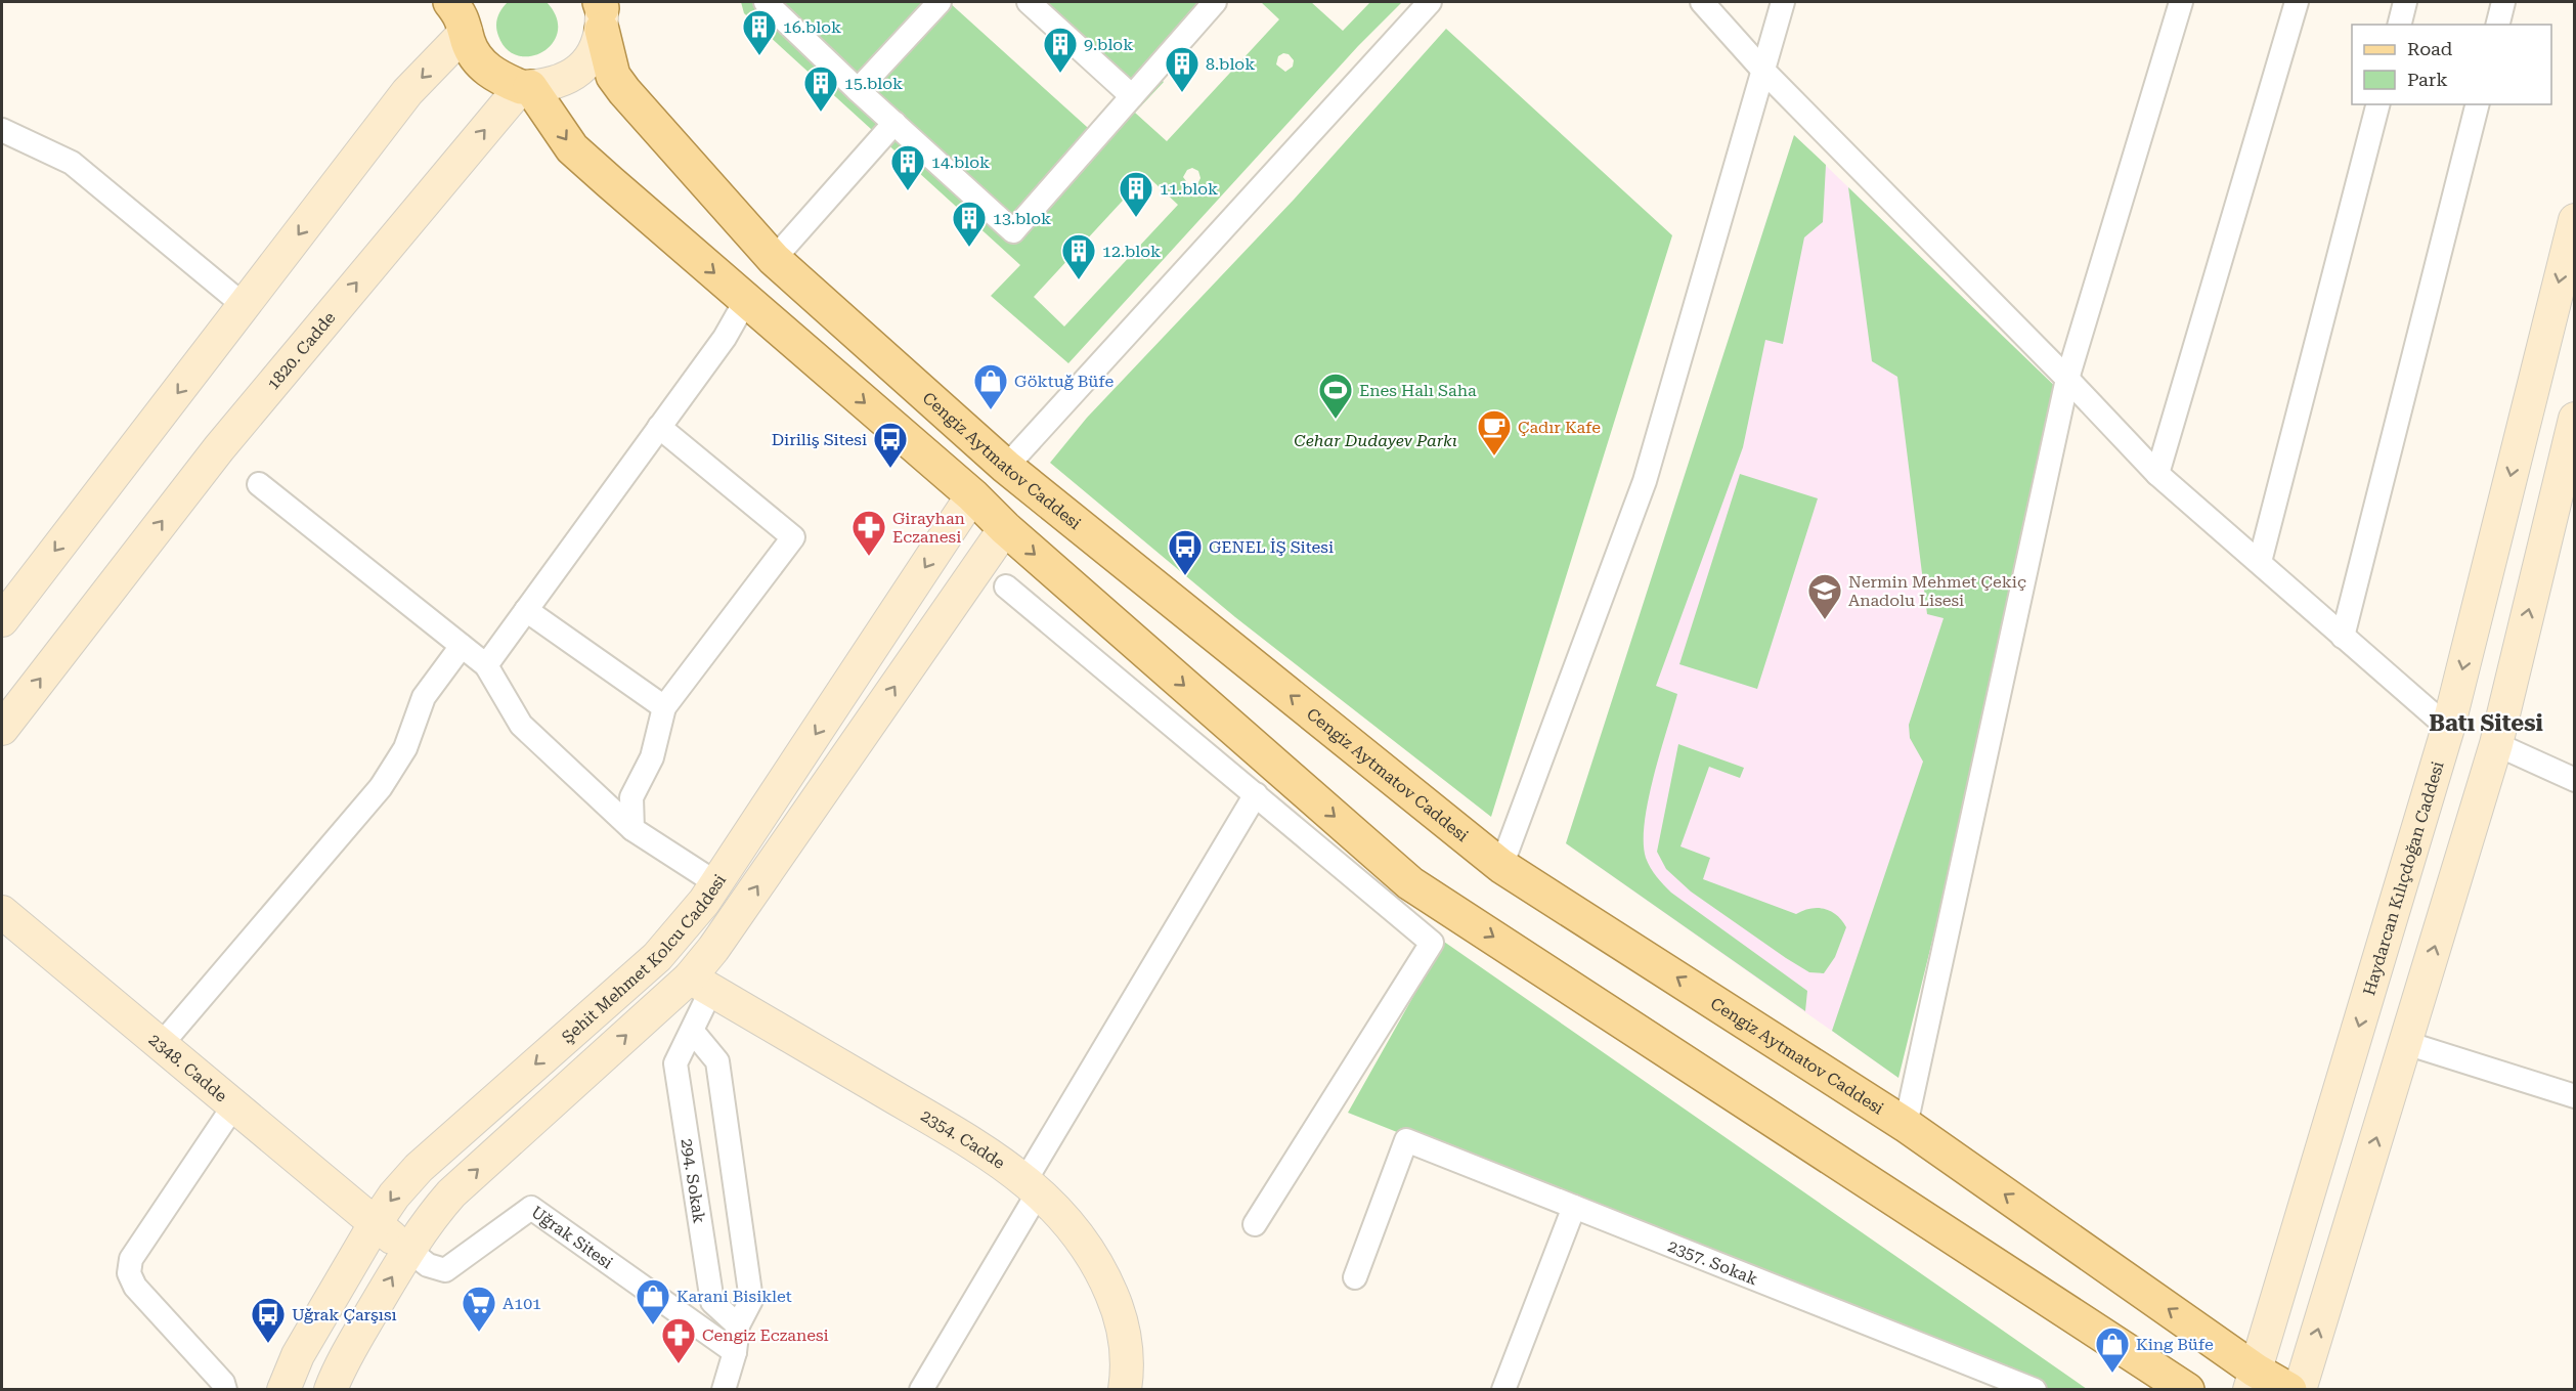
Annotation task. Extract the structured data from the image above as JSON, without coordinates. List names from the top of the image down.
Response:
{
  "streets": {
    "main road": [
      "1820. Cadde",
      "Cengiz Aytmatov Caddesi",
      "Haydarcan Kılıçdoğan Caddesi",
      "Şehit Mehmet Kolcu Caddesi",
      "2348. Cadde",
      "2354. Cadde"
    ],
    "street": ["294. Sokak", "Uğrak Sitesi", "2357. Sokak"]
  },
  "crossings": [
    ["Cengiz Aytmatov Caddesi", "Haydarcan Kılıçdoğan Caddesi"],
    ["Şehit Mehmet Kolcu Caddesi", "2348. Cadde"],
    ["2348. Cadde", "Uğrak Sitesi"],
    ["2354. Cadde", "294. Sokak"]
  ],
  "districts": ["Batı Sitesi"],
  "parks": ["Cehar Dudayev Parkı"],
  "places": {
    "building": [
      "16.blok",
      "9.blok",
      "8.blok",
      "15.blok",
      "14.blok",
      "11.blok",
      "13.blok",
      "12.blok"
    ],
    "shop": ["Göktuğ Büfe", "Karani Bisiklet", "King Büfe"],
    "sports": ["Enes Halı Saha"],
    "cafe": ["Çadır Kafe"],
    "bus stop": ["Diriliş Sitesi", "GENEL İŞ Sitesi", "Uğrak Çarşısı"],
    "pharmacy": ["Girayhan Eczanesi", "Cengiz Eczanesi"],
    "school or university": ["Nermin Mehmet Çekiç Anadolu Lisesi"],
    "supermarket": ["A101"]
  },
  "legend": ["Road", "Park"]
}
